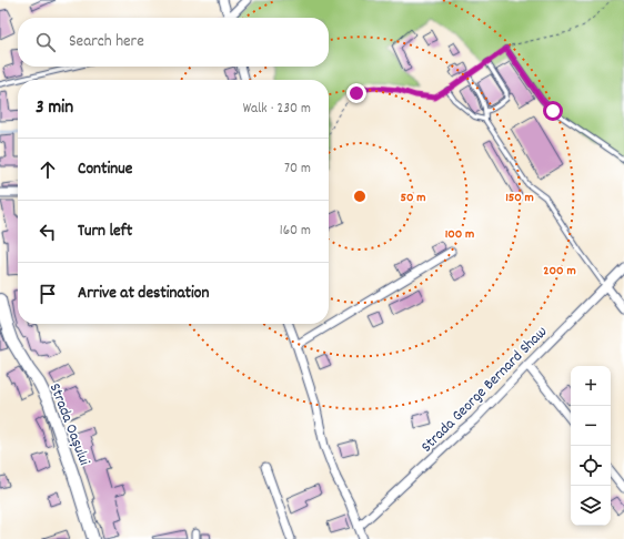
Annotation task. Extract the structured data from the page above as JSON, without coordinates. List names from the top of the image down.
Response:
{
  "streets": {
    "main road": ["Strada Oașului"],
    "street": ["Strada George Bernard Shaw"]
  },
  "page": {
    "search": "Search here",
    "heading": ["3 min", "Walk · 230 m"],
    "list": [
      ["Continue", "70 m"],
      ["Turn left", "160 m"],
      "Arrive at destination"
    ],
    "map_buttons": ["+", "−"]
  },
  "rings": [
    "50 m",
    "150 m",
    "100 m",
    "200 m"
  ]
}
